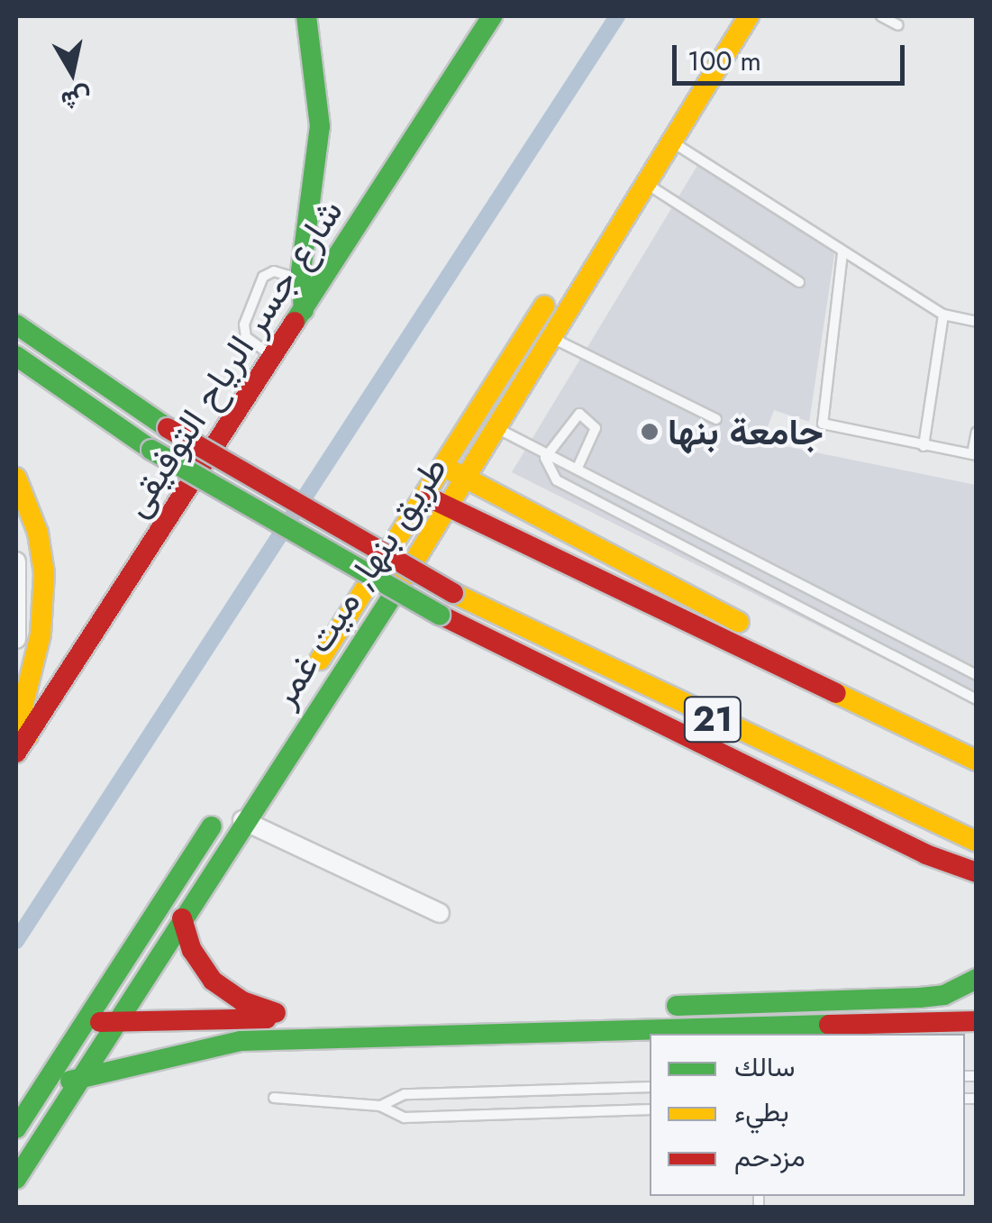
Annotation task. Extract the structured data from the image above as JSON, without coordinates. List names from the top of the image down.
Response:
{
  "streets": {
    "main road": ["شارع جسر الرياح التوفيقى", "طريق بنها, ميت غمر", "21"]
  },
  "places": ["جامعة بنها"],
  "legend": ["سالك", "بطيء", "مزدحم"],
  "scale_bar": "100 m",
  "north": "bottom"
}
